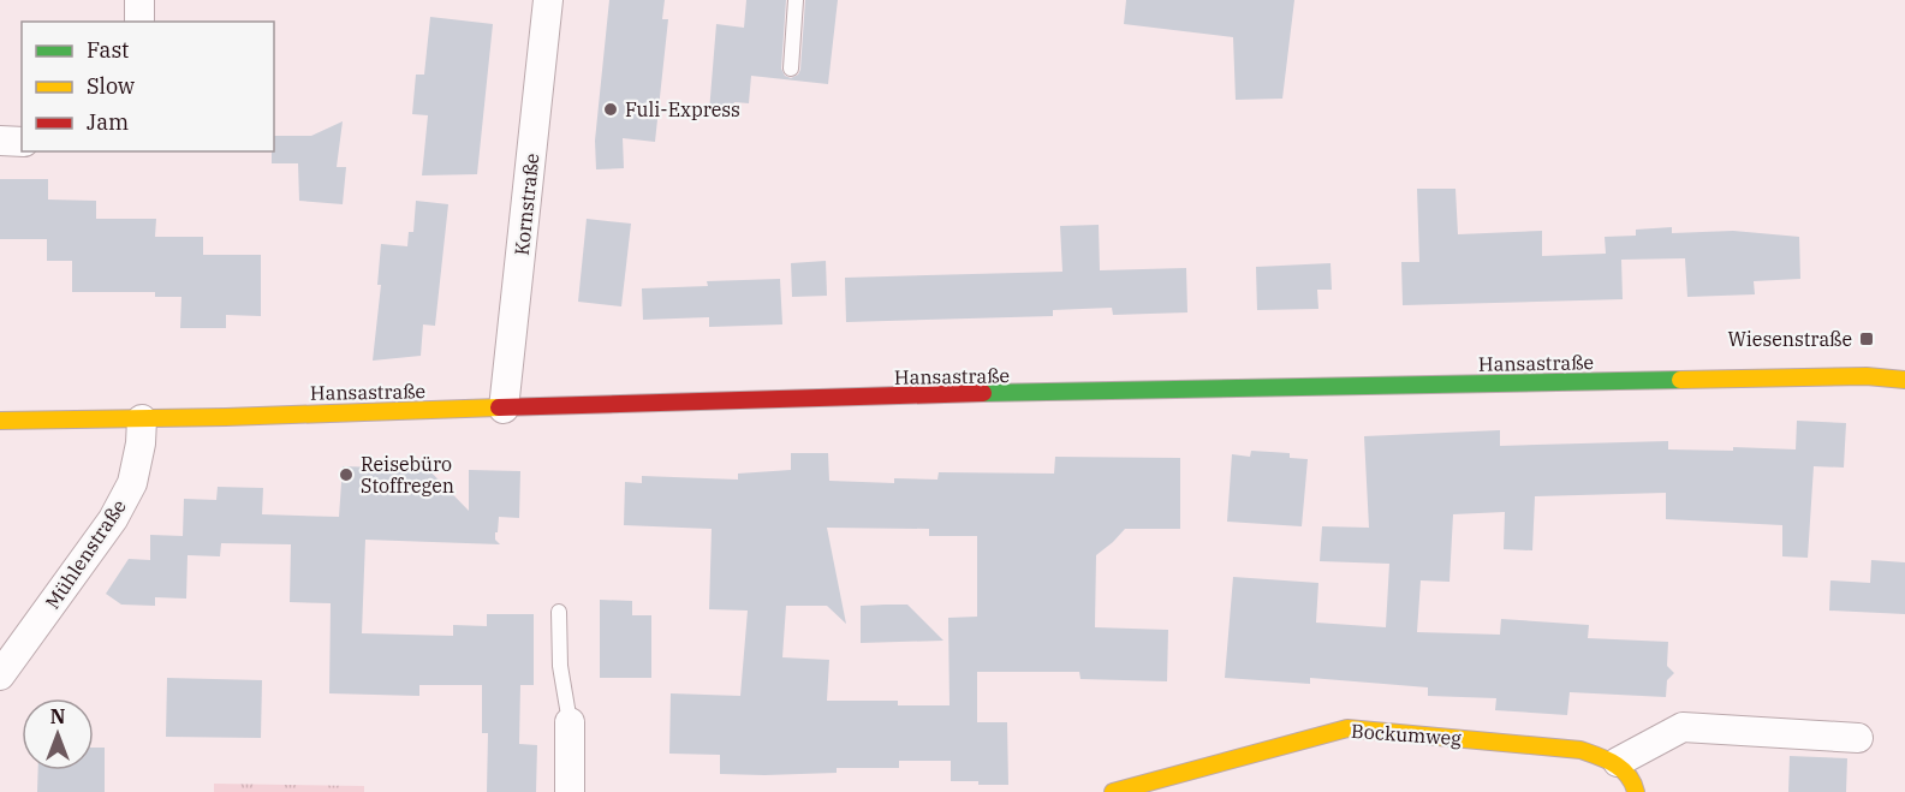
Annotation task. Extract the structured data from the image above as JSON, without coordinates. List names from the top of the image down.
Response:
{
  "streets": {
    "main road": ["Hansastraße", "Bockumweg"],
    "street": ["Kornstraße", "Mühlenstraße"]
  },
  "crossings": [
    ["Kornstraße", "Hansastraße"],
    ["Hansastraße", "Mühlenstraße"]
  ],
  "places": {
    "other": ["Fuli-Express", "Reisebüro Stoffregen"],
    "transit": ["Wiesenstraße"]
  },
  "legend": ["Fast", "Slow", "Jam"],
  "north": "top"
}
